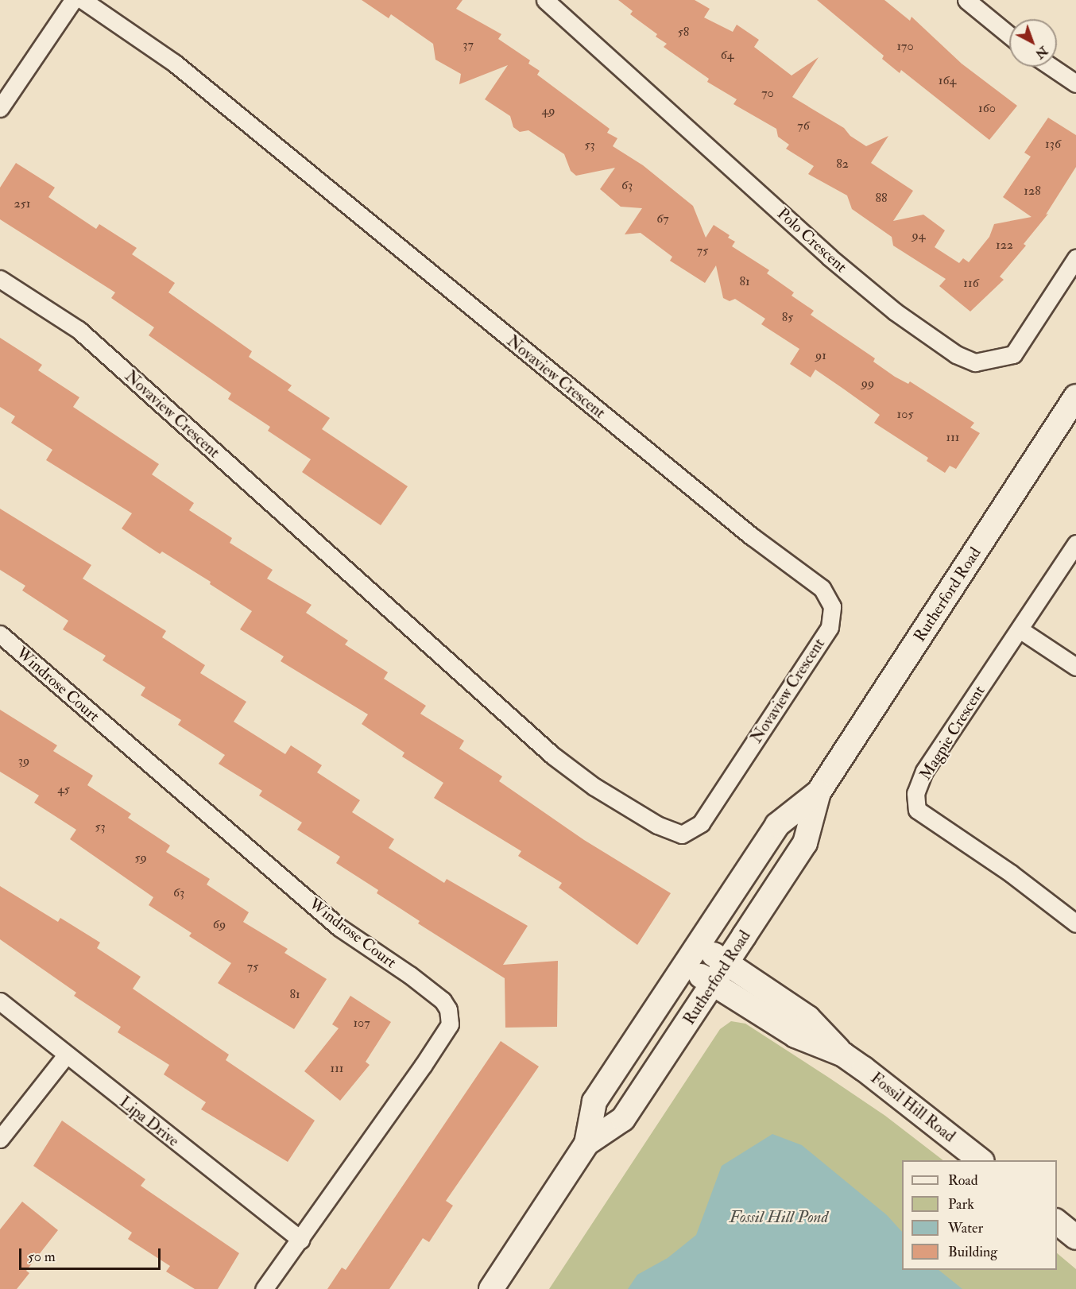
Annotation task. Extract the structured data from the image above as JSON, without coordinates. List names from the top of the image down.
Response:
{
  "streets": {
    "main road": ["Rutherford Road", "Fossil Hill Road"],
    "street": [
      "Polo Crescent",
      "Novaview Crescent",
      "Windrose Court",
      "Magpie Crescent",
      "Lipa Drive"
    ]
  },
  "crossings": [
    ["Rutherford Road", "Fossil Hill Road"],
    ["Windrose Court", "Lipa Drive"]
  ],
  "water": ["Fossil Hill Pond"],
  "house_numbers": [
    "58",
    "37",
    "170",
    "64",
    "164",
    "70",
    "160",
    "49",
    "76",
    "136",
    "53",
    "82",
    "63",
    "128",
    "88",
    "251",
    "67",
    "94",
    "122",
    "75",
    "81",
    "116",
    "85",
    "91",
    "99",
    "105",
    "111",
    "39",
    "45",
    "53",
    "59",
    "63",
    "69",
    "75",
    "81",
    "107",
    "111"
  ],
  "legend": [
    "Road",
    "Park",
    "Water",
    "Building"
  ],
  "scale_bar": "50 m",
  "north": "bottom right"
}
